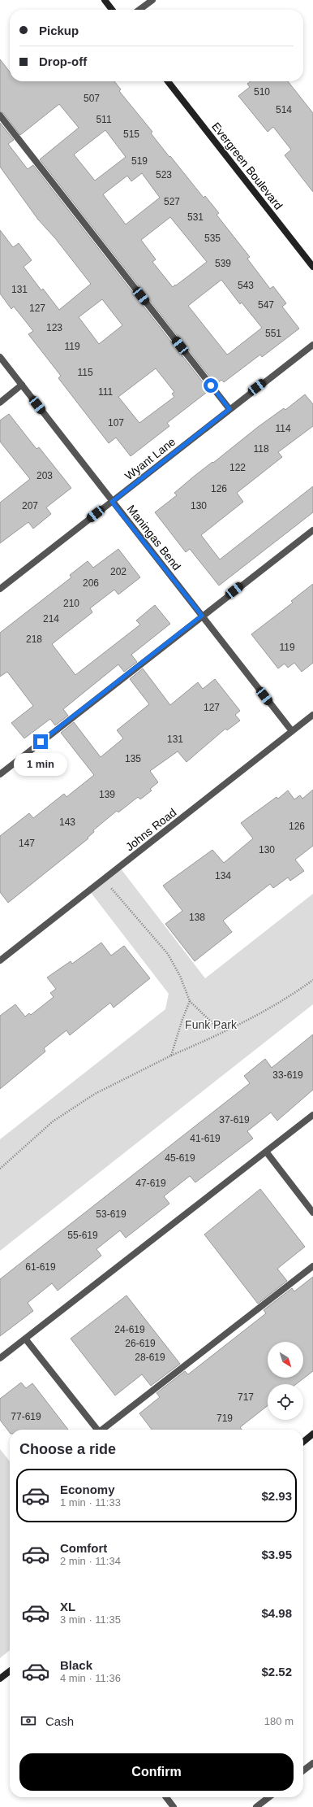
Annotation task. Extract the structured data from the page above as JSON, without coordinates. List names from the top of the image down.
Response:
{
  "streets": {
    "street": [
      "Evergreen Boulevard",
      "Wyant Lane",
      "Maningas Bend",
      "Johns Road"
    ]
  },
  "crossings": [
    ["Wyant Lane", "Maningas Bend"],
    ["Maningas Bend", "Johns Road"]
  ],
  "parks": ["Funk Park"],
  "house_numbers": [
    "510",
    "507",
    "514",
    "511",
    "515",
    "519",
    "523",
    "527",
    "531",
    "535",
    "539",
    "543",
    "131",
    "547",
    "127",
    "123",
    "551",
    "119",
    "115",
    "111",
    "107",
    "114",
    "118",
    "122",
    "203",
    "126",
    "207",
    "130",
    "202",
    "206",
    "210",
    "214",
    "218",
    "119",
    "127",
    "131",
    "135",
    "139",
    "143",
    "126",
    "147",
    "130",
    "134",
    "138",
    "33-619",
    "37-619",
    "41-619",
    "45-619",
    "47-619",
    "53-619",
    "55-619",
    "61-619",
    "24-619",
    "26-619",
    "28-619",
    "717",
    "77-619",
    "719"
  ],
  "north": "bottom right",
  "page": {
    "banner": ["Pickup", "Drop-off"],
    "bubble": "1 min",
    "heading": "Choose a ride",
    "list": [
      {
        "name": "Economy",
        "note": "1 min · 11:33",
        "value": "$2.93"
      },
      {
        "name": "Comfort",
        "note": "2 min · 11:34",
        "value": "$3.95"
      },
      {
        "name": "XL",
        "note": "3 min · 11:35",
        "value": "$4.98"
      },
      {
        "name": "Black",
        "note": "4 min · 11:36",
        "value": "$2.52"
      }
    ],
    "pay": ["Cash", "180 m"],
    "buttons": "Confirm"
  }
}
